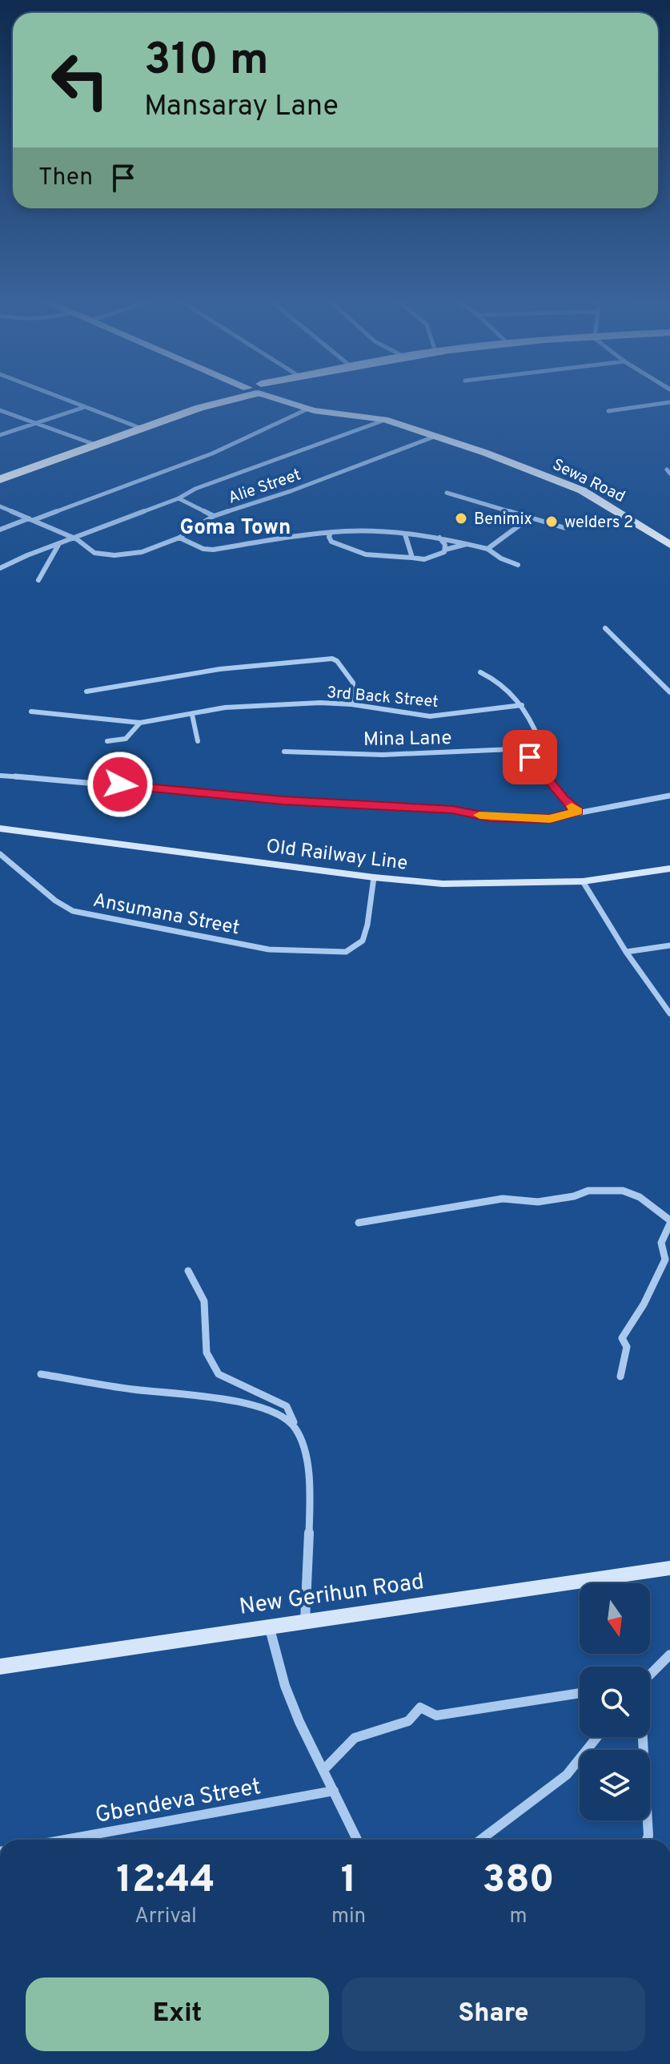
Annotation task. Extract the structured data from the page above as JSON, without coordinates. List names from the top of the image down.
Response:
{
  "streets": {
    "main road": ["Sewa Road"],
    "street": [
      "Alie Street",
      "3rd Back Street",
      "Mina Lane",
      "Old Railway Line",
      "Ansumana Street",
      "New Gerihun Road",
      "Gbendeva Street"
    ]
  },
  "crossings": [
    ["Sewa Road", "Alie Street"],
    ["Old Railway Line", "Ansumana Street"]
  ],
  "districts": ["Goma Town"],
  "places": ["Benimix", "welders 2"],
  "north": "bottom",
  "page": {
    "turn": ["310 m", "Mansaray Lane"],
    "then": "Then",
    "eta": [
      "12:44",
      "Arrival",
      "1",
      "min",
      "380",
      "m"
    ],
    "buttons": ["Exit", "Share"]
  }
}
